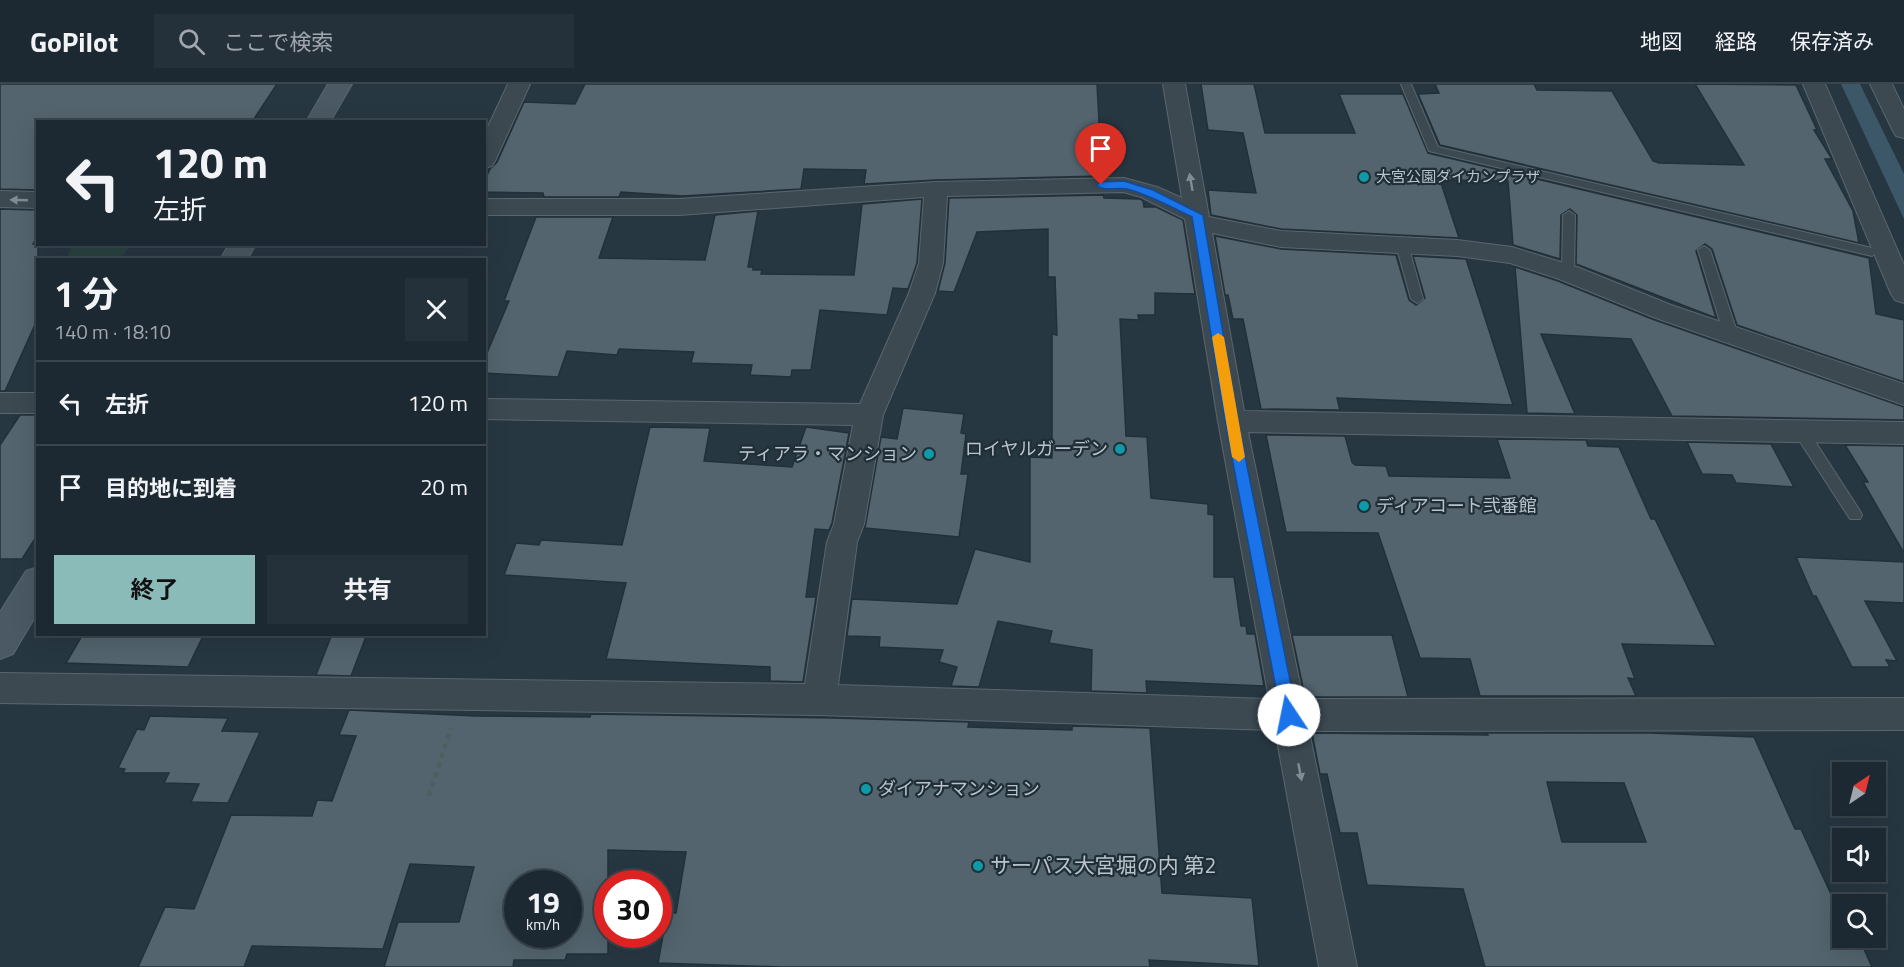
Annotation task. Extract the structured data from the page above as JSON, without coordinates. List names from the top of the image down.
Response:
{
  "places": [
    "大宮公園ダイカンプラザ",
    "ロイヤルガーデン",
    "ティアラ・マンション",
    "ディアコート弐番館",
    "ダイアナマンション",
    "サーパス大宮堀の内 第2"
  ],
  "north": "top right",
  "page": {
    "header": "GoPilot",
    "search": "ここで検索",
    "nav": ["地図", "経路", "保存済み"],
    "turn": ["120 m", "左折"],
    "heading": ["1 分", "140 m · 18:10"],
    "list": [
      {
        "name": "左折",
        "value": "120 m"
      },
      {
        "name": "目的地に到着",
        "value": "20 m"
      }
    ],
    "buttons": ["終了", "共有"],
    "speed": "19 km/h",
    "limit": "30"
  }
}
